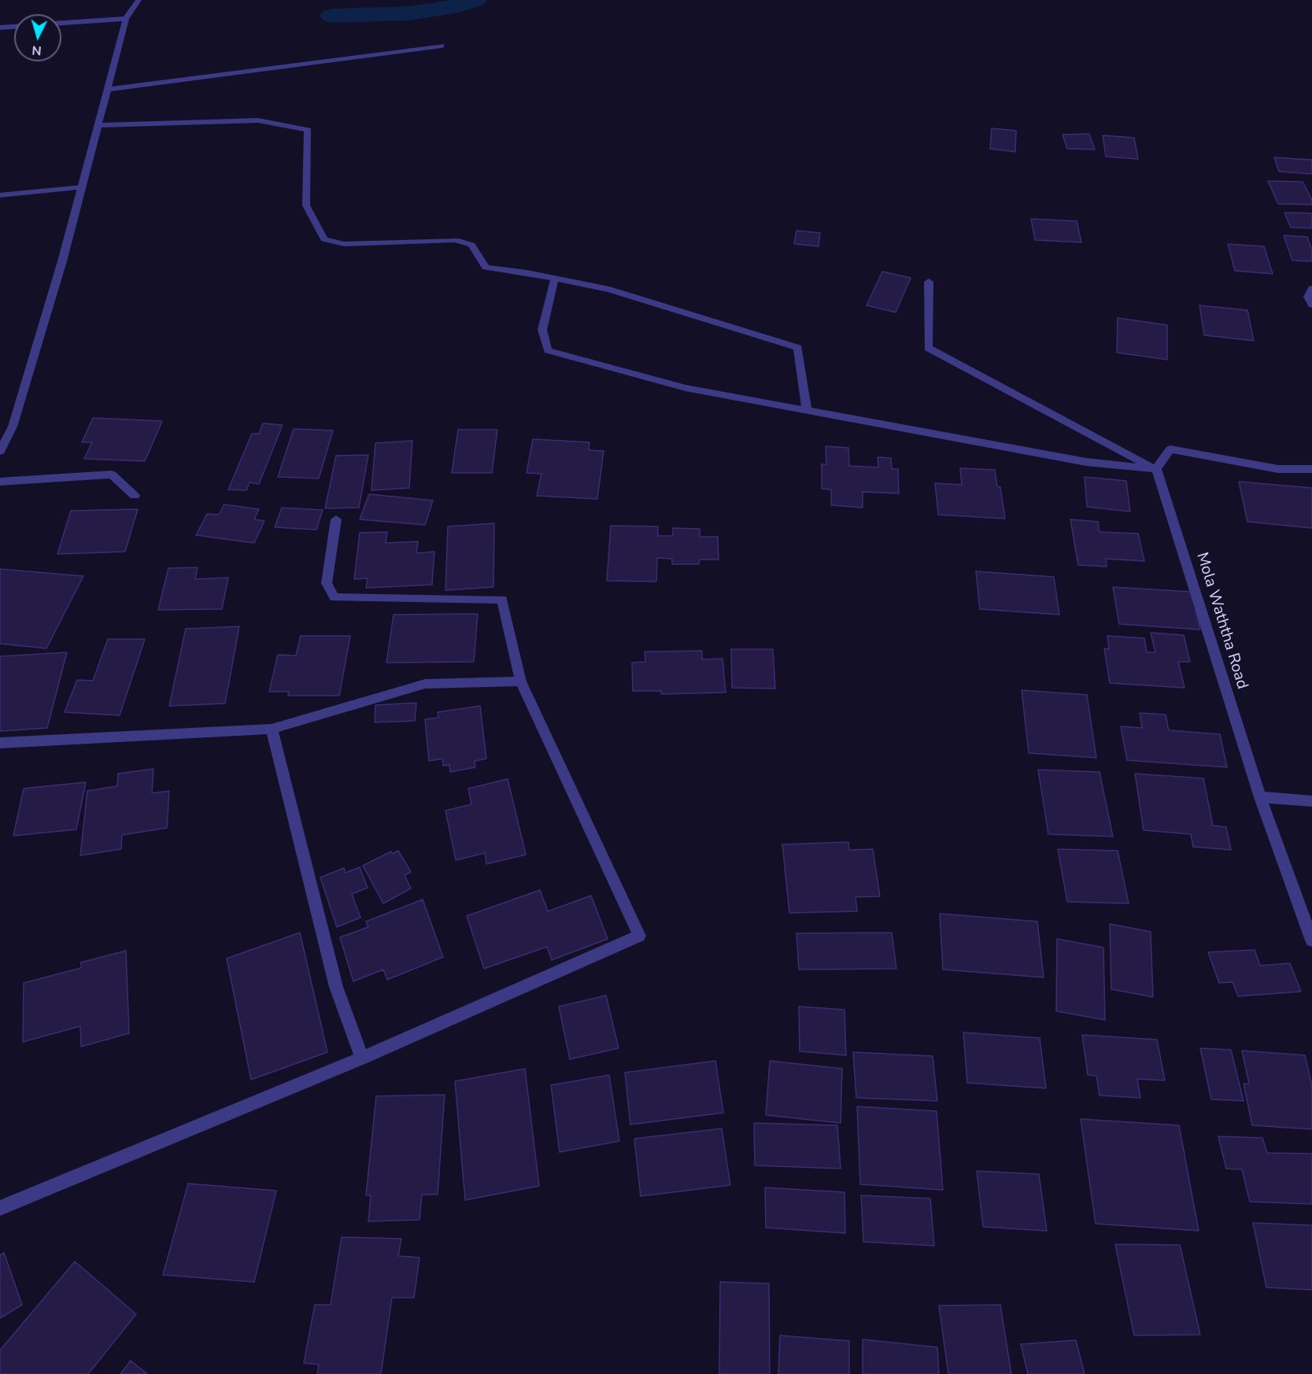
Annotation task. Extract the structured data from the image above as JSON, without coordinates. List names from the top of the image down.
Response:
{
  "streets": {
    "street": ["Mola Waththa Road"]
  },
  "north": "bottom"
}
